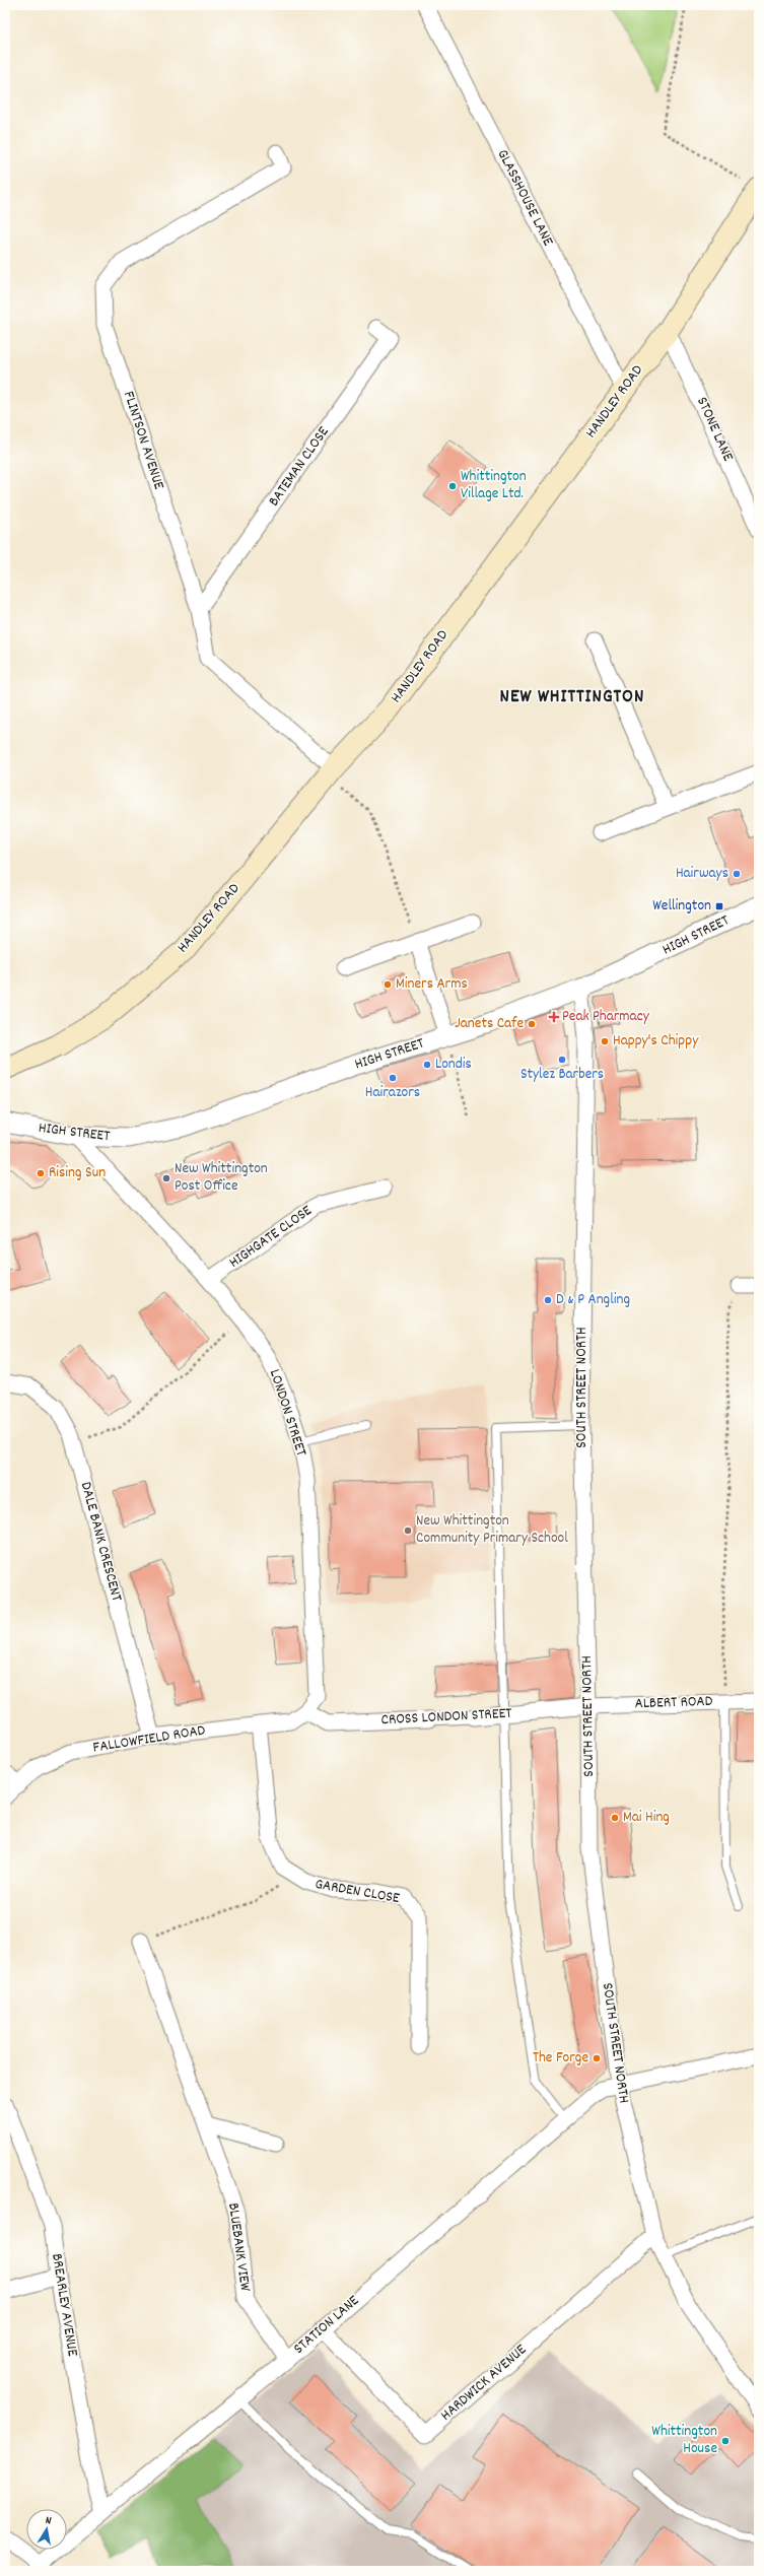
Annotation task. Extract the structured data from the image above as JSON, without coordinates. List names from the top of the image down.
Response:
{
  "streets": {
    "main road": ["HANDLEY ROAD"],
    "street": [
      "GLASSHOUSE LANE",
      "STONE LANE",
      "FLINTSON AVENUE",
      "BATEMAN CLOSE",
      "HIGH STREET",
      "HIGHGATE CLOSE",
      "SOUTH STREET NORTH",
      "LONDON STREET",
      "DALE BANK CRESCENT",
      "ALBERT ROAD",
      "CROSS LONDON STREET",
      "FALLOWFIELD ROAD",
      "GARDEN CLOSE",
      "BLUEBANK VIEW",
      "BREARLEY AVENUE",
      "STATION LANE",
      "HARDWICK AVENUE"
    ]
  },
  "crossings": [
    ["GLASSHOUSE LANE", "HANDLEY ROAD"],
    ["HANDLEY ROAD", "STONE LANE"],
    ["HANDLEY ROAD", "FLINTSON AVENUE"],
    ["FLINTSON AVENUE", "BATEMAN CLOSE"],
    ["HIGH STREET", "SOUTH STREET NORTH"],
    ["HIGH STREET", "LONDON STREET"],
    ["HIGHGATE CLOSE", "LONDON STREET"],
    ["SOUTH STREET NORTH", "ALBERT ROAD"],
    ["SOUTH STREET NORTH", "CROSS LONDON STREET"],
    ["SOUTH STREET NORTH", "STATION LANE"],
    ["SOUTH STREET NORTH", "HARDWICK AVENUE"],
    ["LONDON STREET", "CROSS LONDON STREET"],
    ["LONDON STREET", "FALLOWFIELD ROAD"],
    ["DALE BANK CRESCENT", "FALLOWFIELD ROAD"],
    ["ALBERT ROAD", "CROSS LONDON STREET"],
    ["CROSS LONDON STREET", "FALLOWFIELD ROAD"],
    ["FALLOWFIELD ROAD", "GARDEN CLOSE"],
    ["BLUEBANK VIEW", "STATION LANE"],
    ["BREARLEY AVENUE", "STATION LANE"],
    ["STATION LANE", "HARDWICK AVENUE"]
  ],
  "districts": ["NEW WHITTINGTON"],
  "places": {
    "other": [
      "Whittington Village Ltd.",
      "Hairways",
      "Miners Arms",
      "Janets Cafe",
      "Happy's Chippy",
      "Stylez Barbers",
      "Londis",
      "Hairazors",
      "Rising Sun",
      "New Whittington Post Office",
      "D & P Angling",
      "New Whittington Community Primary School",
      "Mai Hing",
      "The Forge",
      "Whittington House"
    ],
    "transit": ["Wellington"],
    "health": ["Peak Pharmacy"]
  },
  "north": "top"
}
